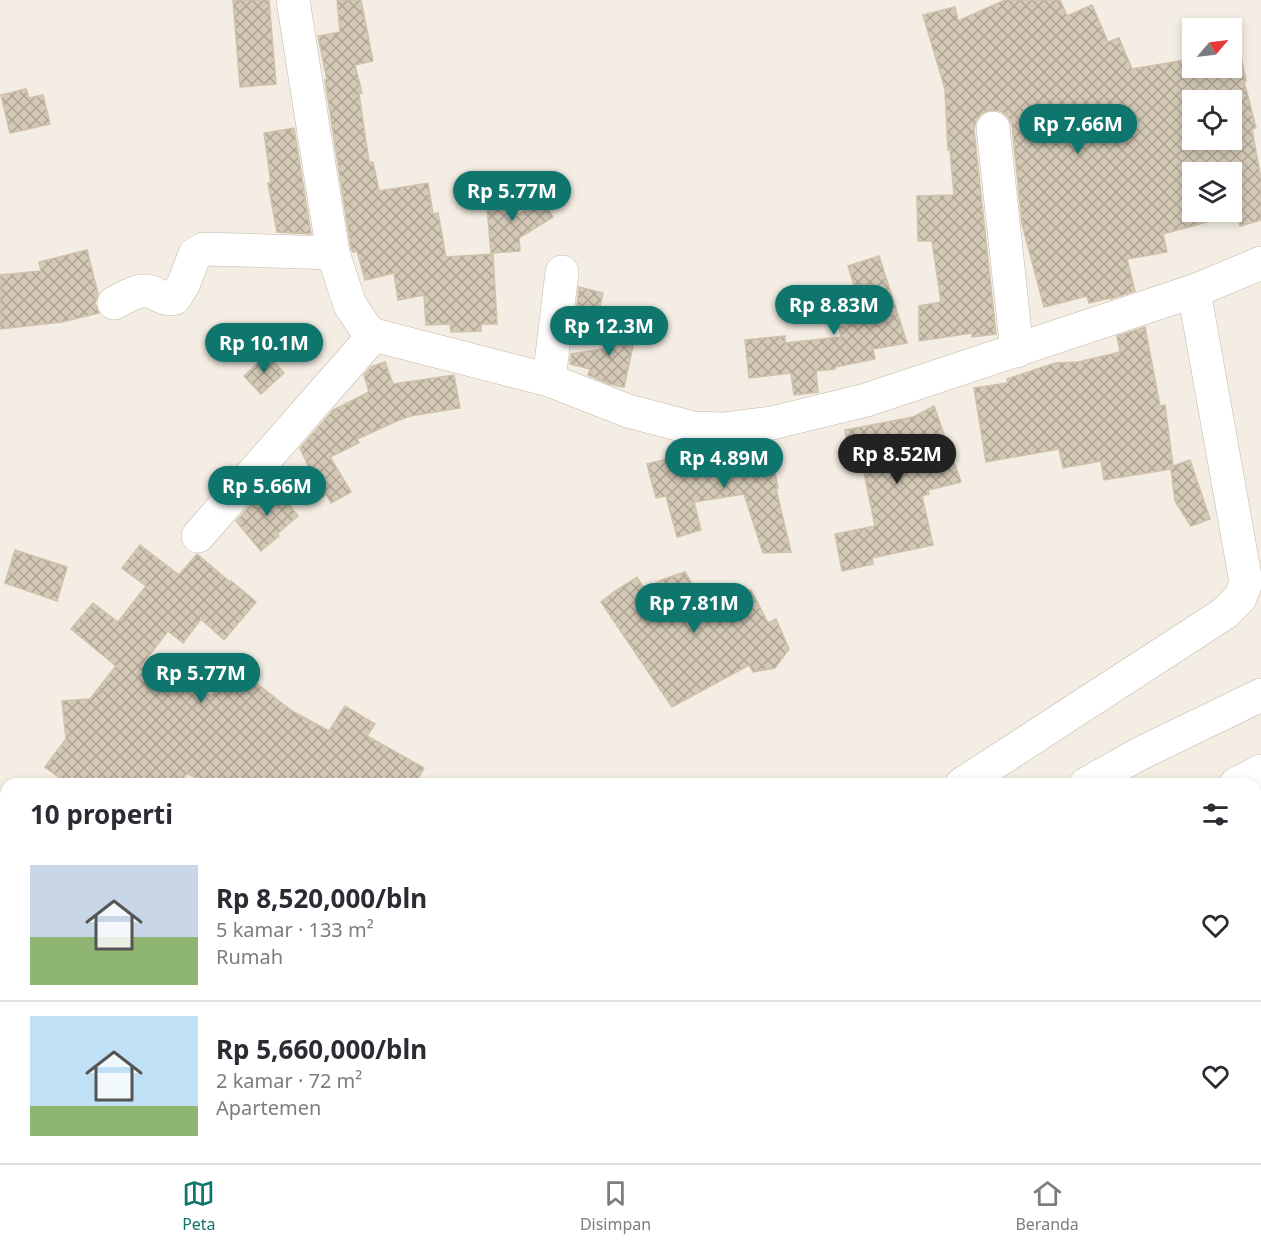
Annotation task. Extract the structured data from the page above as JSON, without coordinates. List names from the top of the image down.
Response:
{
  "north": "top right",
  "page": {
    "price": [
      "Rp 7.66M",
      "Rp 5.77M",
      "Rp 8.83M",
      "Rp 12.3M",
      "Rp 10.1M",
      "Rp 8.52M",
      "Rp 4.89M",
      "Rp 5.66M",
      "Rp 7.81M",
      "Rp 5.77M"
    ],
    "heading": "10 properti",
    "list": [
      {
        "name": "Rp 8,520,000/bln",
        "note": "5 kamar · 133 m² · Rumah"
      },
      {
        "name": "Rp 5,660,000/bln",
        "note": "2 kamar · 72 m² · Apartemen"
      }
    ],
    "tabs": ["Peta", "Disimpan", "Beranda"]
  }
}
